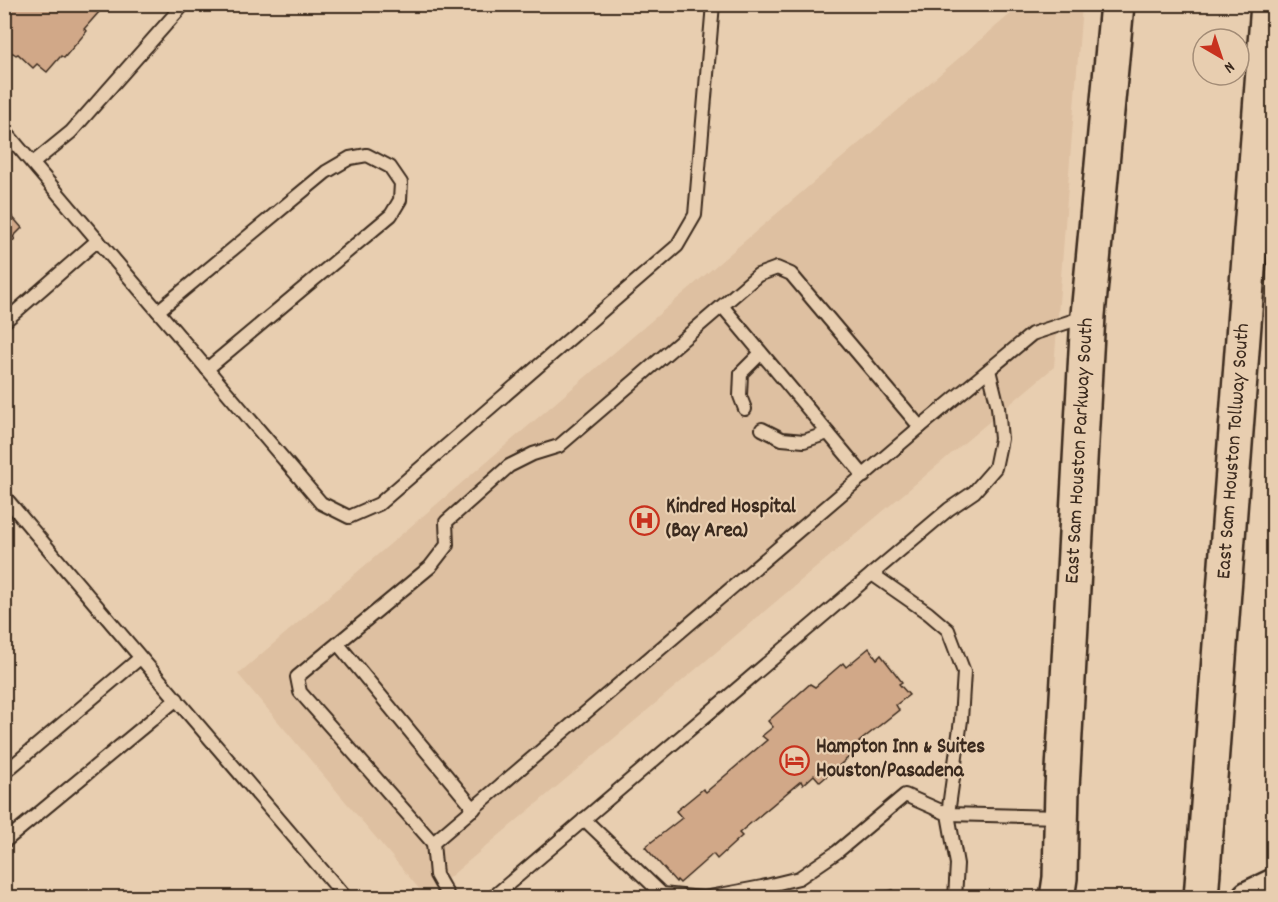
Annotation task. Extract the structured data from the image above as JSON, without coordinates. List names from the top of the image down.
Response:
{
  "streets": {
    "main road": ["East Sam Houston Parkway South", "East Sam Houston Tollway South"]
  },
  "places": {
    "hospital": ["Kindred Hospital (Bay Area)"],
    "hotel": ["Hampton Inn & Suites Houston/Pasadena"]
  },
  "north": "bottom right"
}
